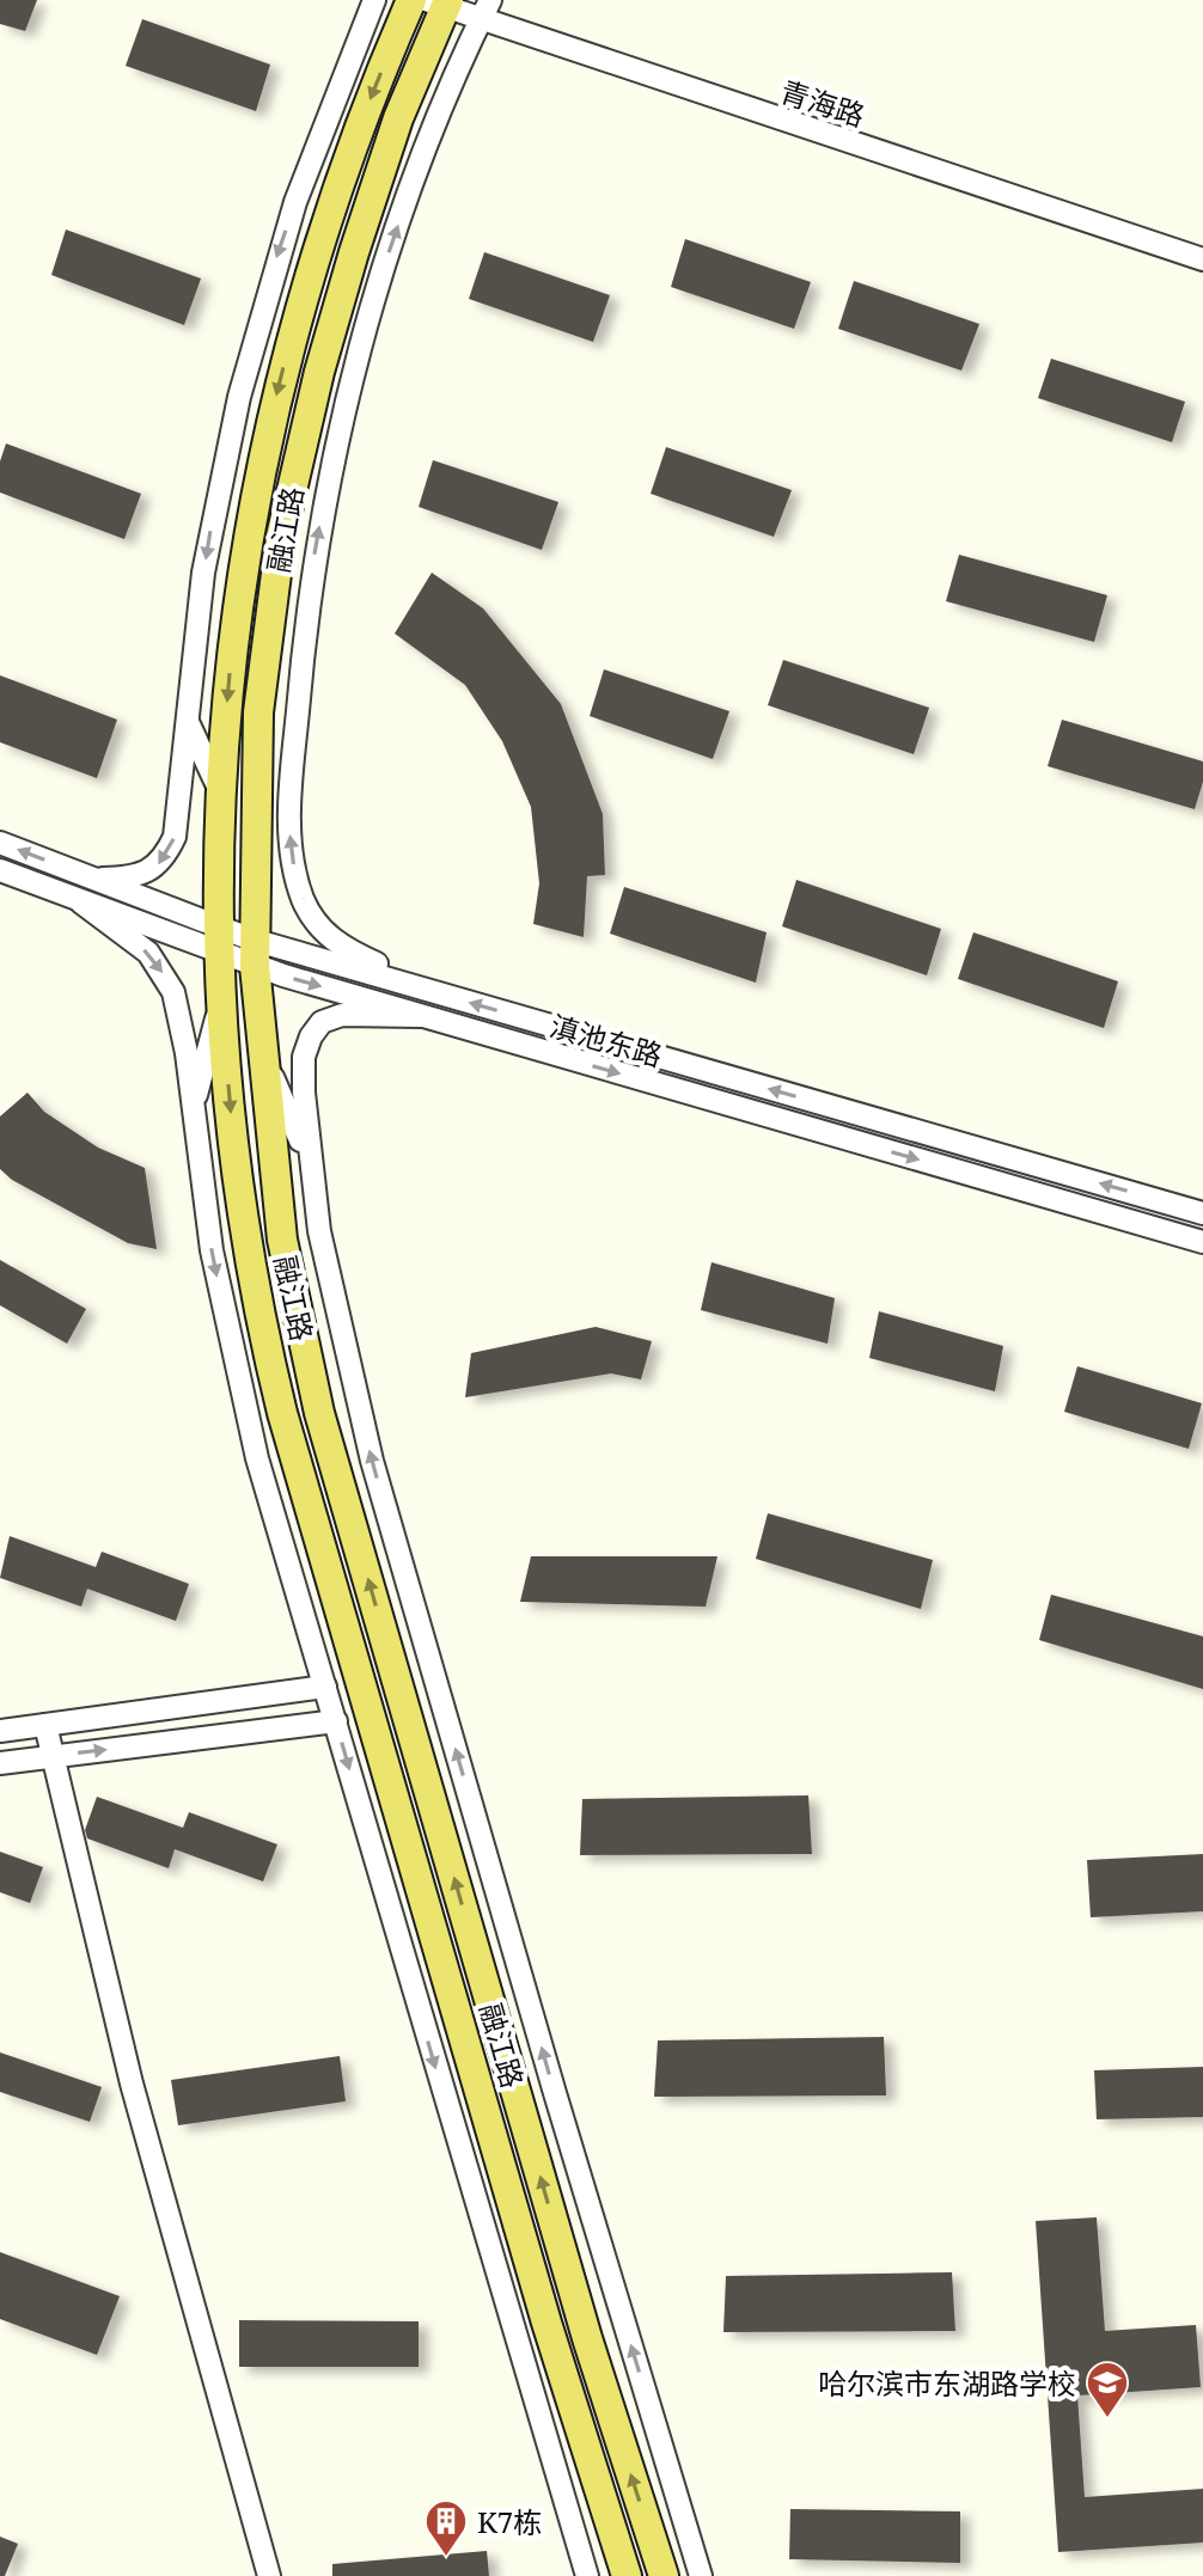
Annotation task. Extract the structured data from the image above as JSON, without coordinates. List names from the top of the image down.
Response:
{
  "streets": {
    "main road": ["融江路"],
    "street": ["青海路", "滇池东路"]
  },
  "crossings": [
    ["青海路", "融江路"],
    ["融江路", "滇池东路"]
  ],
  "places": {
    "school or university": ["哈尔滨市东湖路学校"],
    "building": ["K7栋"]
  }
}
